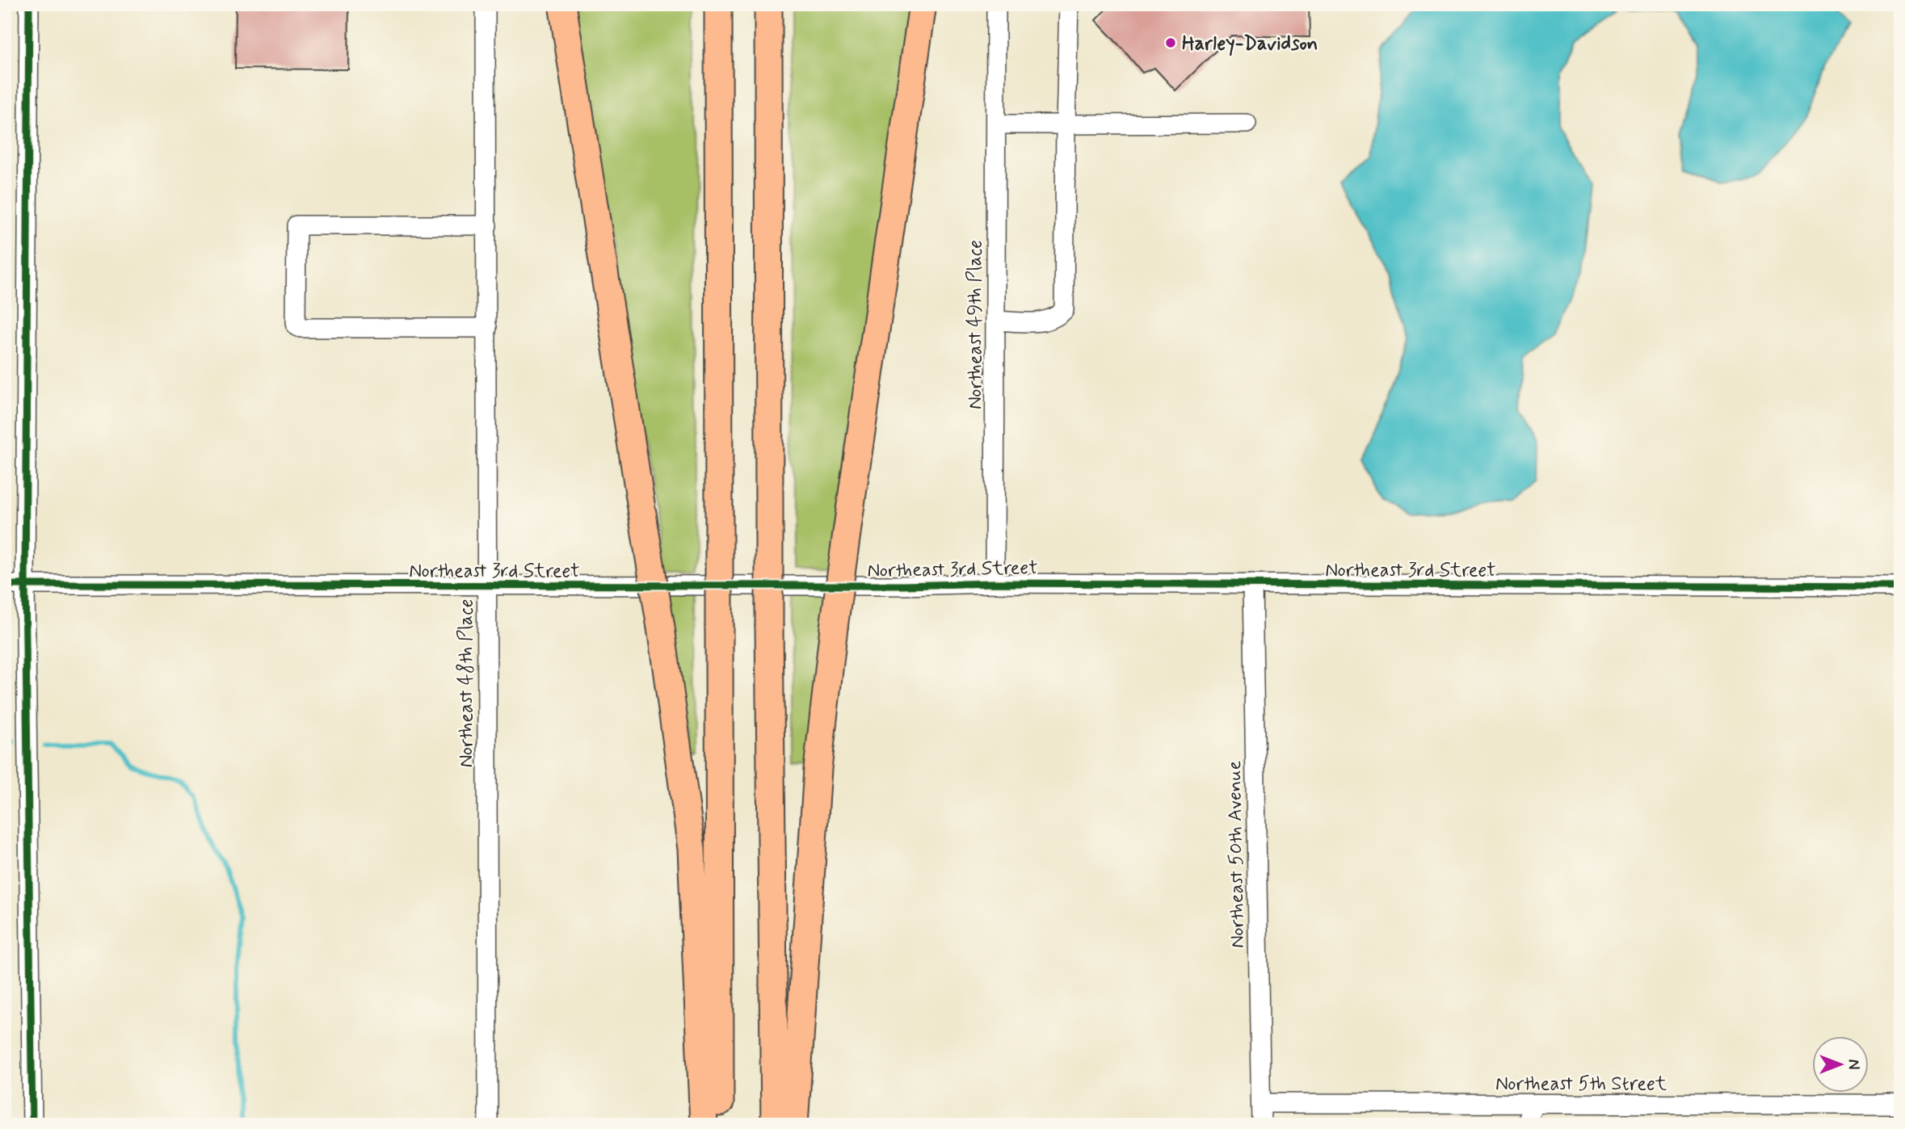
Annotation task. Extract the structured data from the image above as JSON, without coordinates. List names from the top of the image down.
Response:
{
  "streets": {
    "street": [
      "Northeast 49th Place",
      "Northeast 3rd Street",
      "Northeast 48th Place",
      "Northeast 50th Avenue",
      "Northeast 5th Street"
    ]
  },
  "crossings": [
    ["Northeast 49th Place", "Northeast 3rd Street"],
    ["Northeast 3rd Street", "Northeast 48th Place"],
    ["Northeast 3rd Street", "Northeast 50th Avenue"],
    ["Northeast 50th Avenue", "Northeast 5th Street"]
  ],
  "places": ["Harley-Davidson"],
  "north": "right"
}
